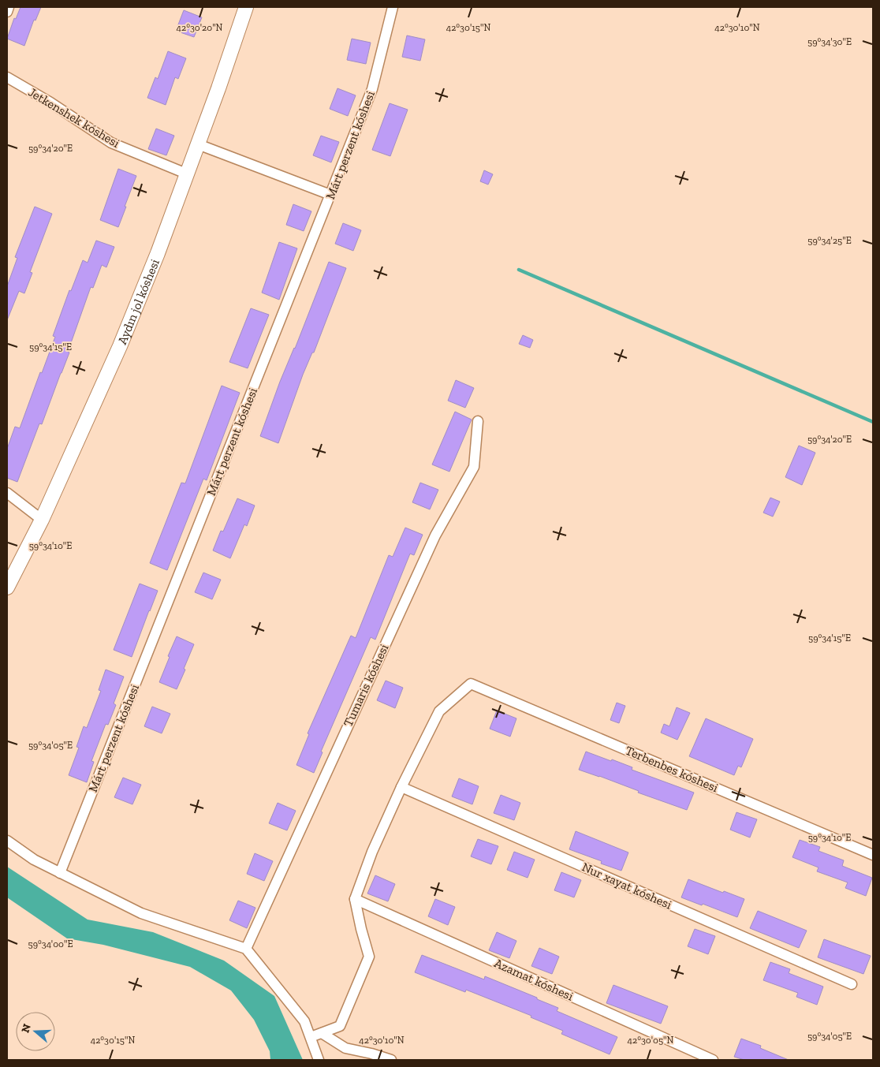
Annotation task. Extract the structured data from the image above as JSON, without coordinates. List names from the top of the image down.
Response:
{
  "streets": {
    "street": [
      "Jetkenshek kóshesi",
      "Márt perzent kóshesi",
      "Aydın jol kóshesi",
      "Tumaris kóshesi",
      "Terbenbes kóshesi",
      "Nur xayat kóshesi",
      "Azamat kóshesi"
    ]
  },
  "crossings": [
    ["Jetkenshek kóshesi", "Aydın jol kóshesi"],
    ["Terbenbes kóshesi", "Nur xayat kóshesi"]
  ],
  "north": "left",
  "coordinates": [
    "42°30'20\"N",
    "42°30'15\"N",
    "42°30'10\"N",
    "59°34'30\"E",
    "59°34'20\"E",
    "59°34'25\"E",
    "59°34'15\"E",
    "59°34'10\"E",
    "59°34'05\"E",
    "59°34'00\"E",
    "42°30'05\"N"
  ]
}
